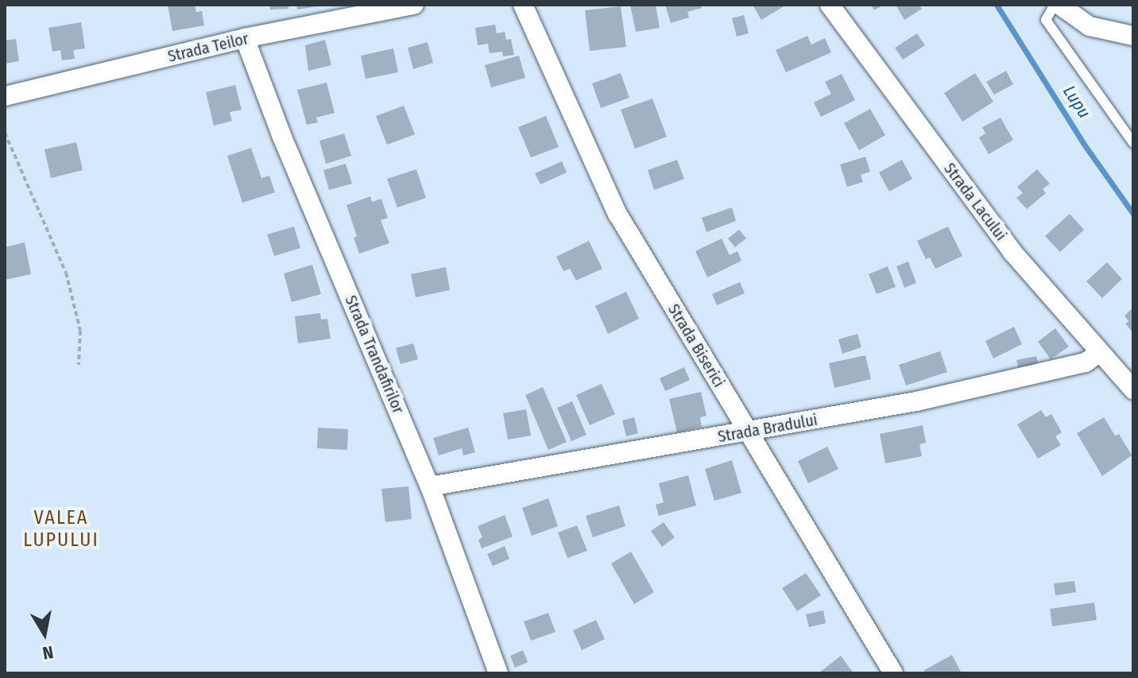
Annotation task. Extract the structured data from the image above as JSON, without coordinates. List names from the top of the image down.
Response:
{
  "streets": {
    "street": [
      "Strada Teilor",
      "Strada Lacului",
      "Strada Biserici",
      "Strada Trandafirilor",
      "Strada Bradului"
    ]
  },
  "crossings": [
    ["Strada Teilor", "Strada Trandafirilor"],
    ["Strada Lacului", "Strada Bradului"],
    ["Strada Biserici", "Strada Bradului"],
    ["Strada Trandafirilor", "Strada Bradului"]
  ],
  "districts": ["VALEA LUPULUI"],
  "water": ["Lupu"],
  "north": "bottom"
}
